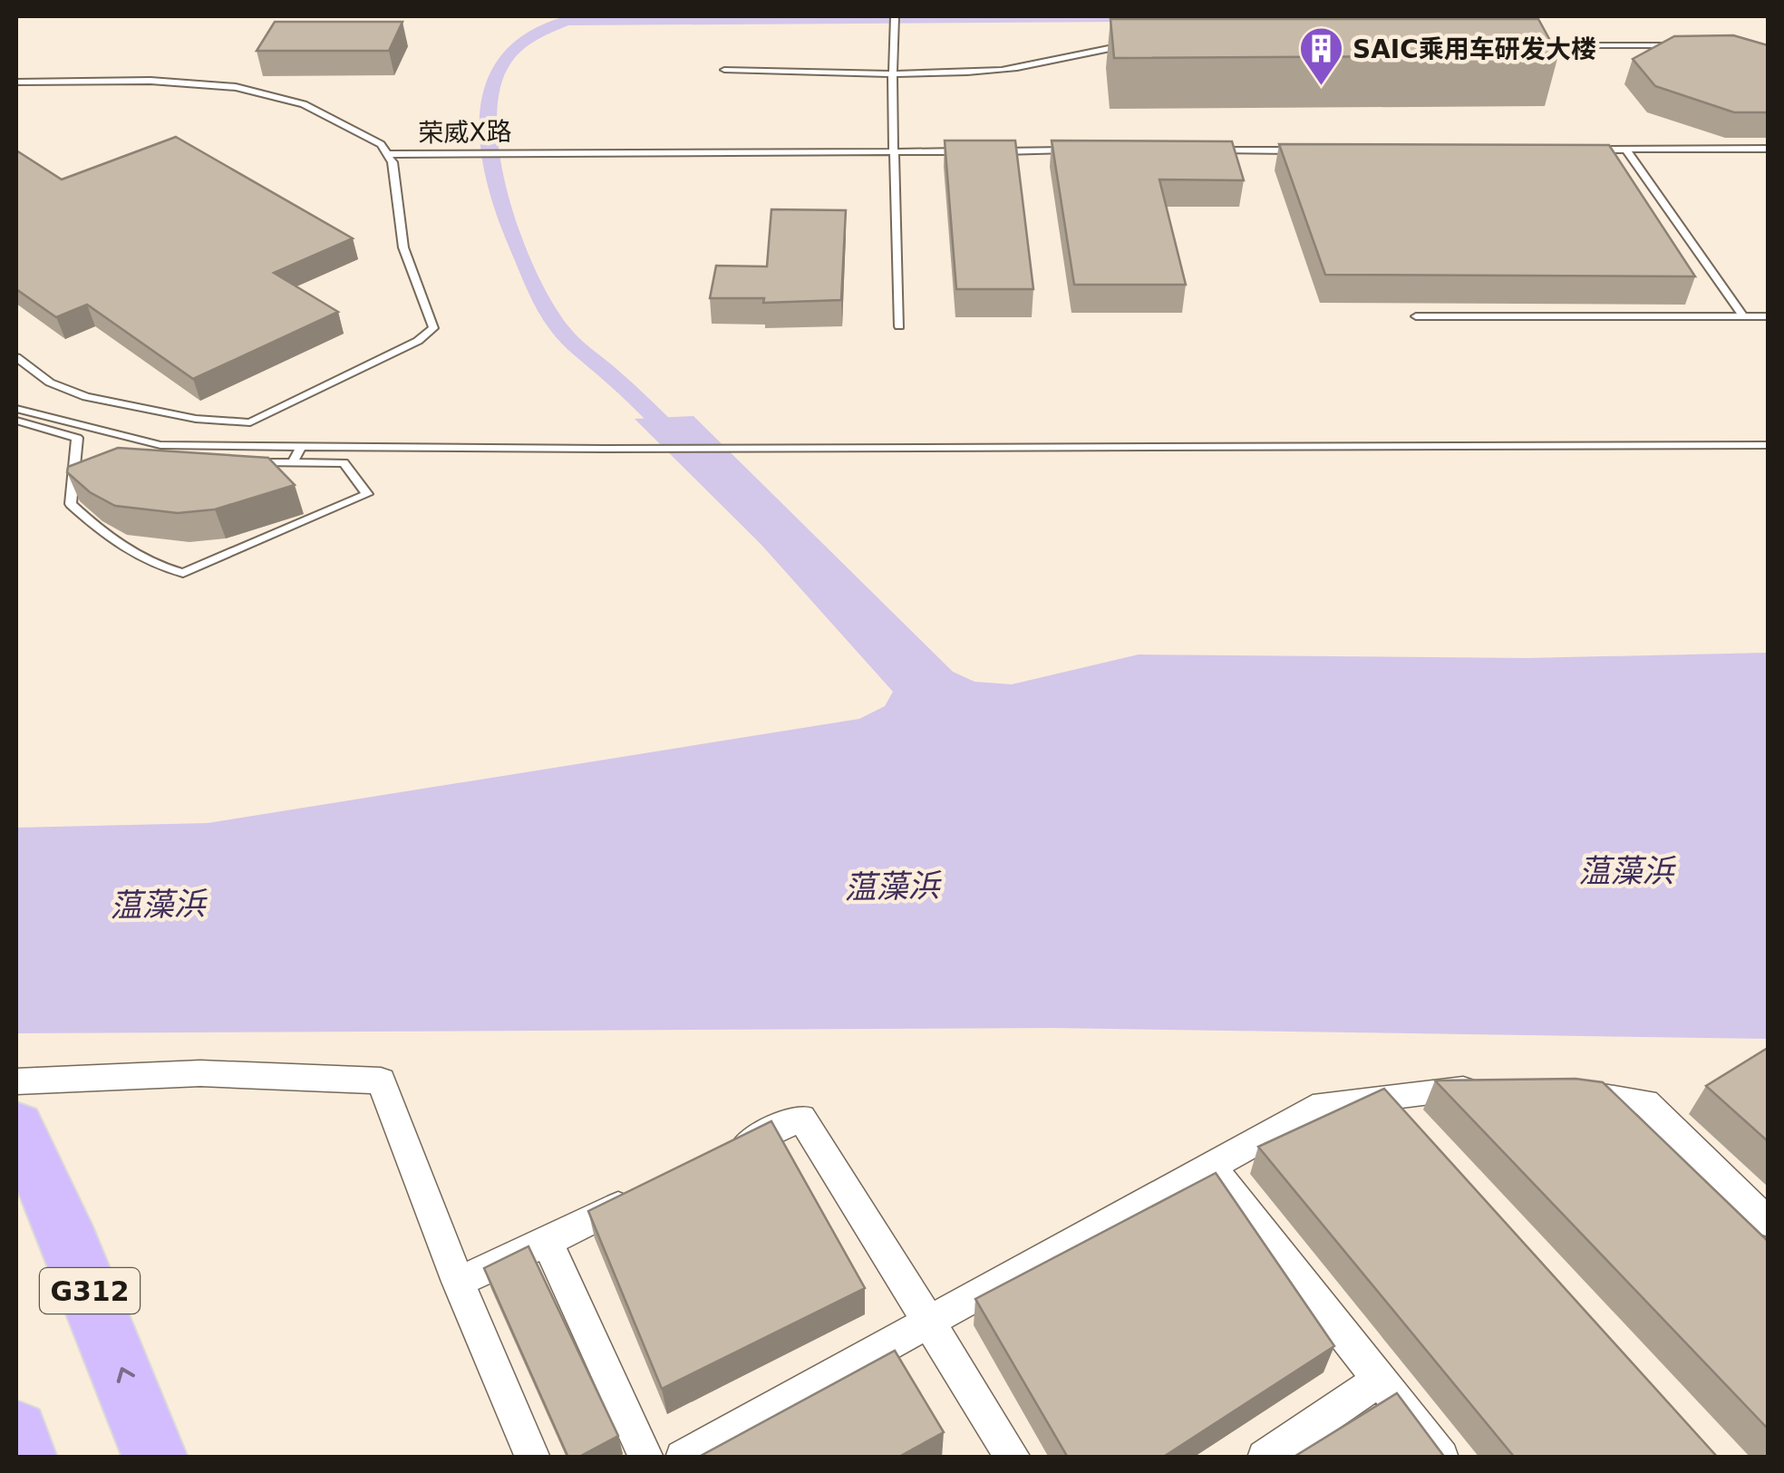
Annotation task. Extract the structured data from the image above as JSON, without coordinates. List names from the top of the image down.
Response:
{
  "streets": {
    "highway": ["G312"],
    "lane": ["荣威X路"]
  },
  "water": ["蕰藻浜"],
  "places": {
    "building": ["SAIC乘用车研发大楼"]
  }
}
